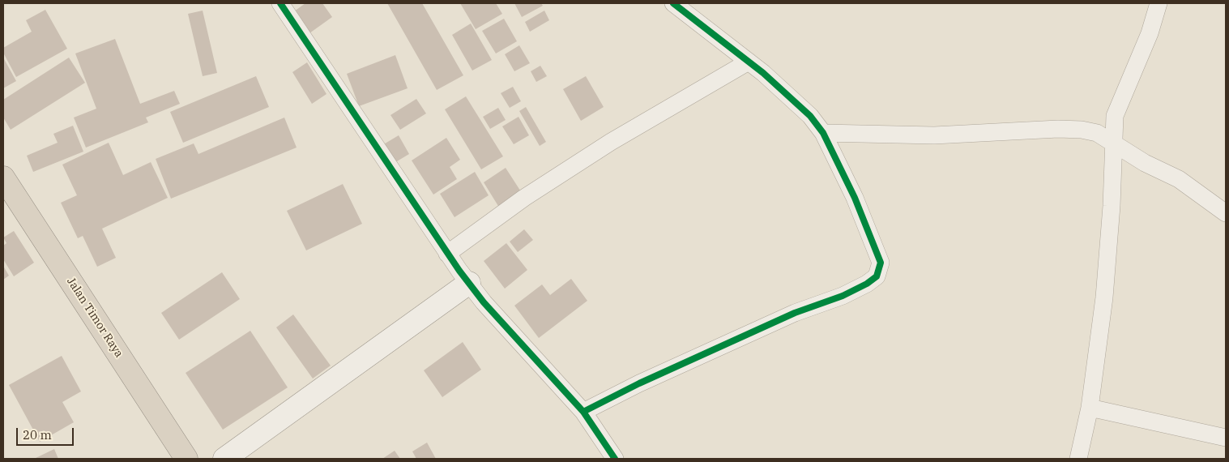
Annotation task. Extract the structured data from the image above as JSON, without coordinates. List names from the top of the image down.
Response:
{
  "streets": {
    "highway": ["Jalan Timor Raya"]
  },
  "scale_bar": "20 m"
}
